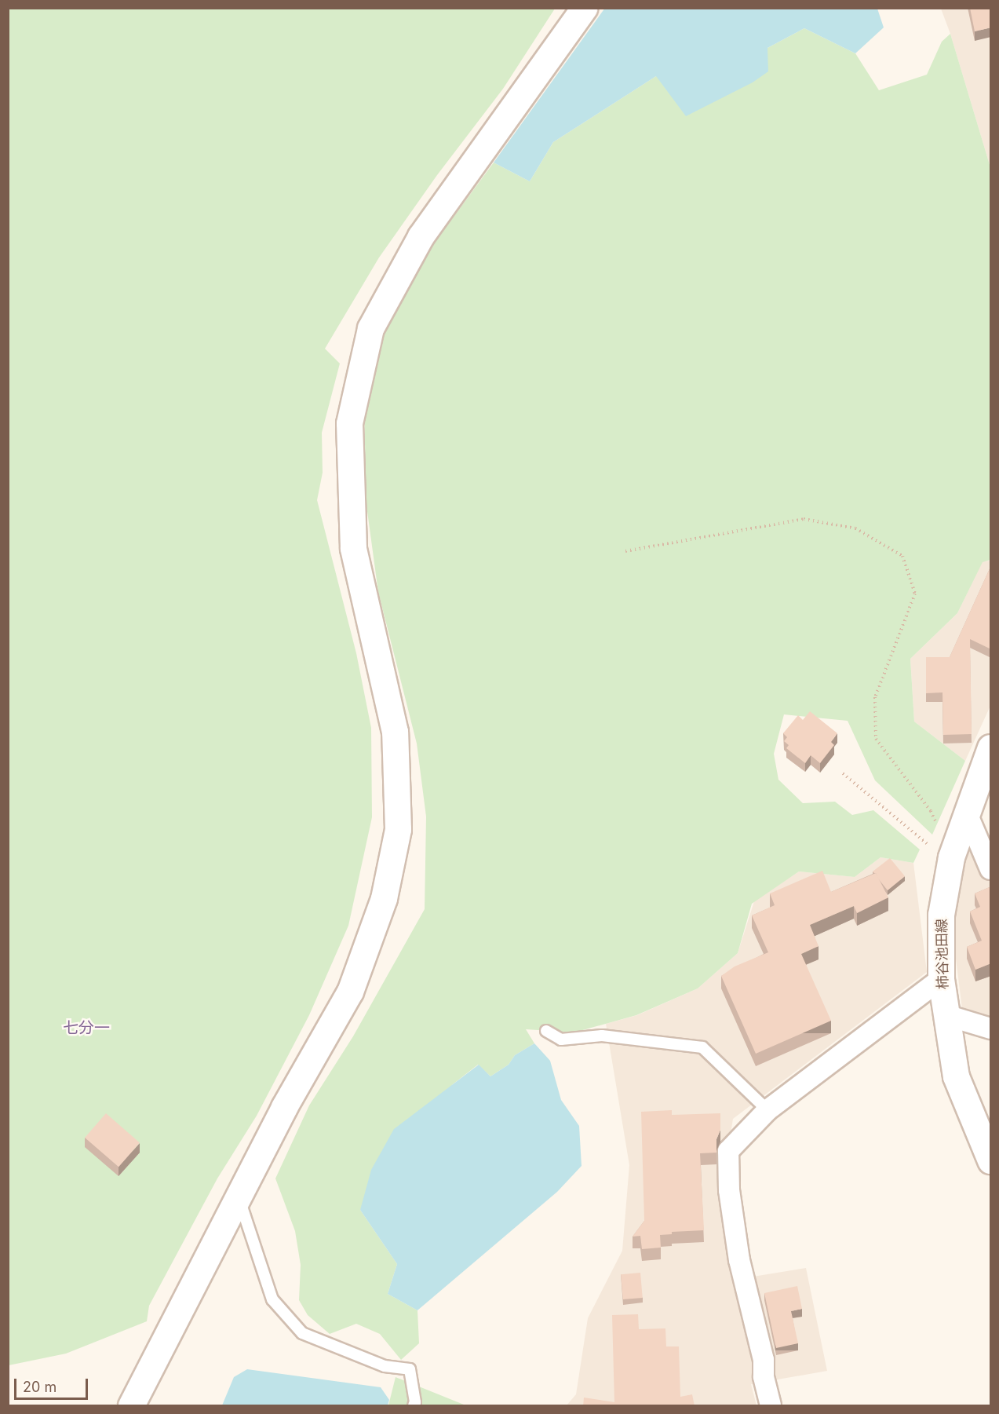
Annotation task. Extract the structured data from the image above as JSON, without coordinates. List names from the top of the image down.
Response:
{
  "streets": {
    "street": ["柿谷池田線"]
  },
  "districts": ["七分一"],
  "scale_bar": "20 m"
}
